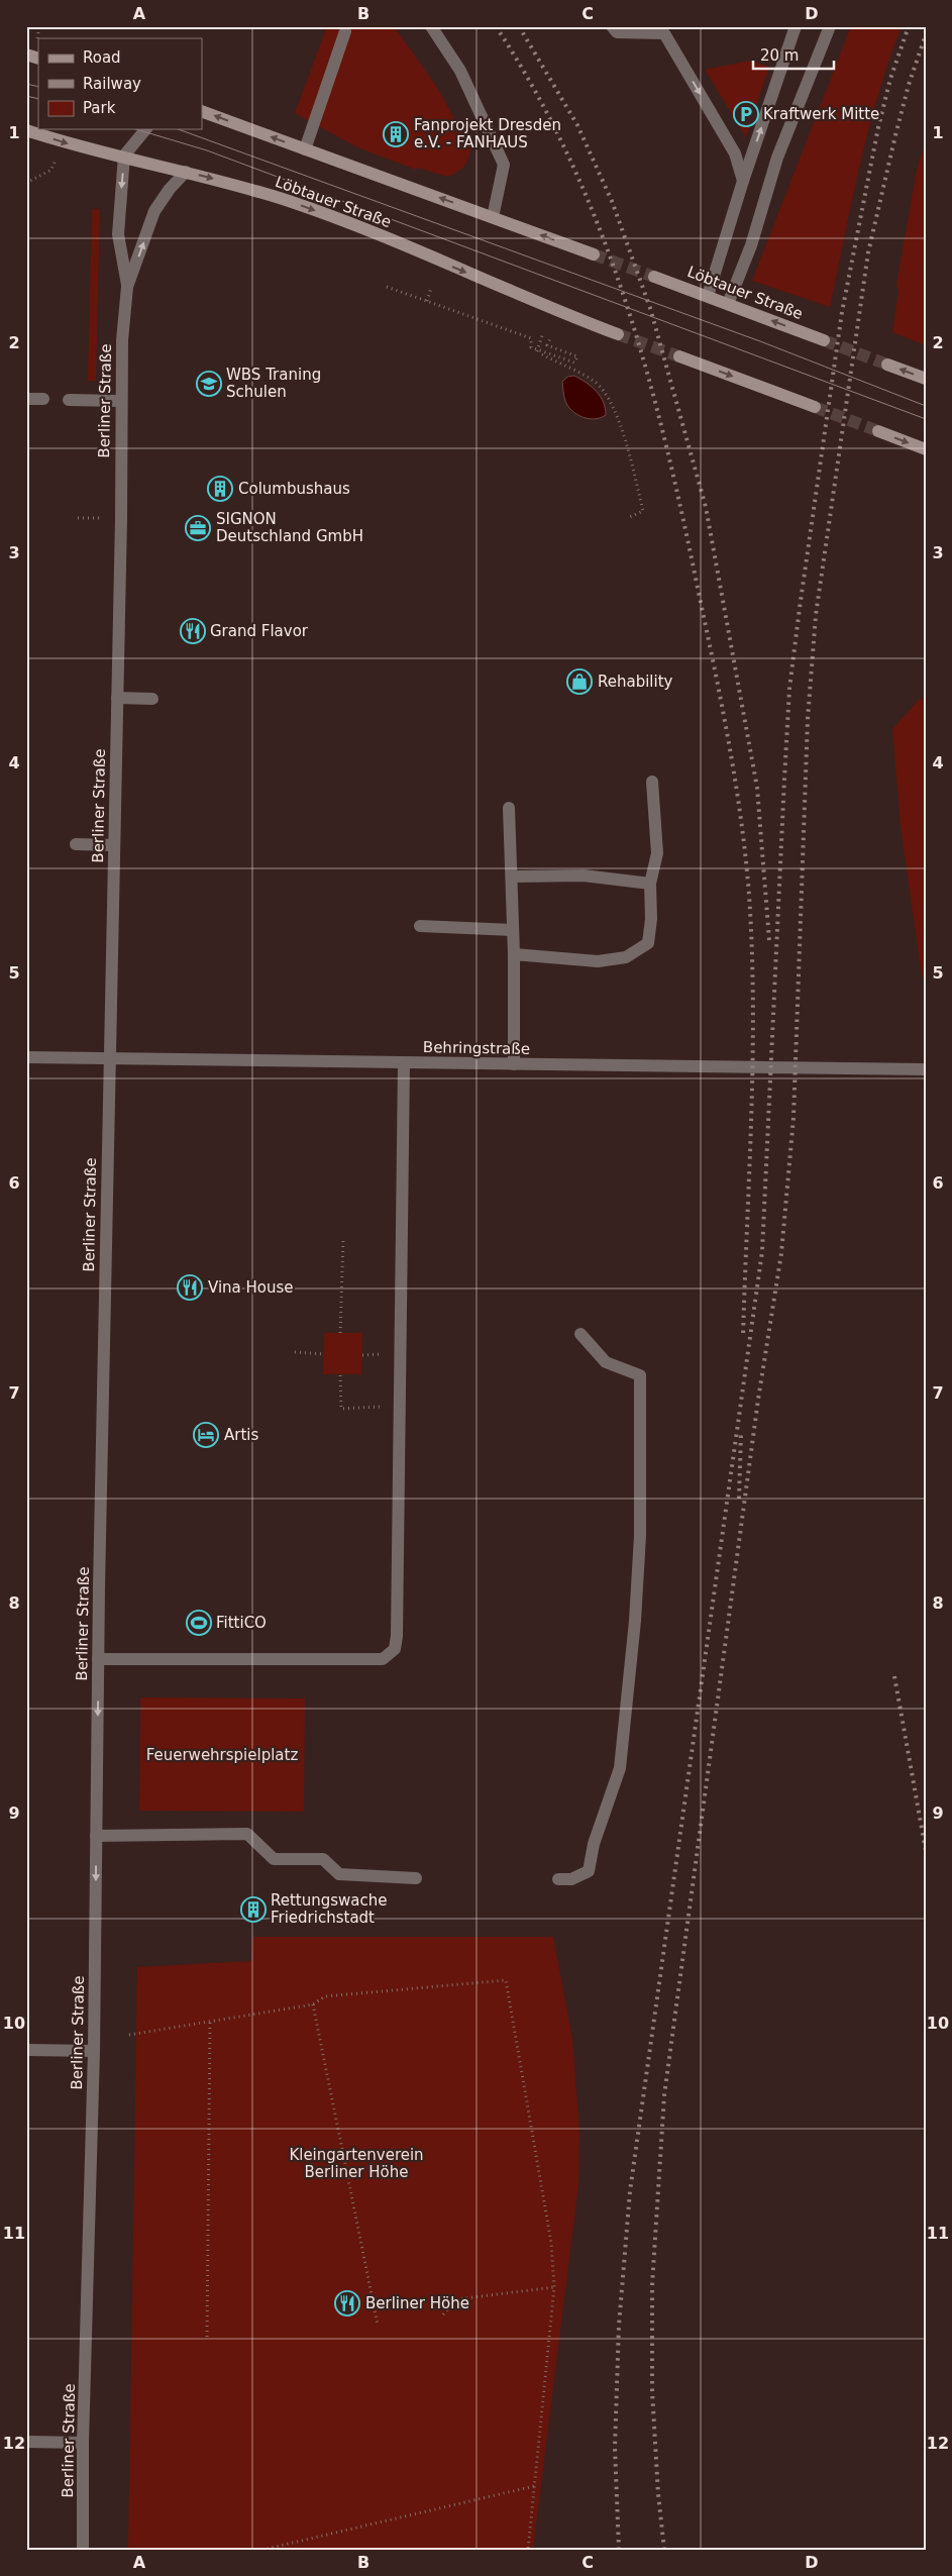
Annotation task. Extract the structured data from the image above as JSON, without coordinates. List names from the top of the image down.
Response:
{
  "streets": {
    "main road": ["Löbtauer Straße"],
    "street": ["Berliner Straße", "Behringstraße"]
  },
  "crossings": [
    ["Löbtauer Straße", "Berliner Straße"],
    ["Berliner Straße", "Behringstraße"]
  ],
  "parks": ["Feuerwehrspielplatz", "Kleingartenverein Berliner Höhe"],
  "places": {
    "parking": ["Kraftwerk Mitte"],
    "building": ["Fanprojekt Dresden e.V. - FANHAUS", "Columbushaus", "Rettungswache Friedrichstadt"],
    "school or university": ["WBS Traning Schulen"],
    "office": ["SIGNON Deutschland GmbH"],
    "restaurant": ["Grand Flavor", "Vina House", "Berliner Höhe"],
    "shop": ["Rehability"],
    "hotel": ["Artis"],
    "sports": ["FittiCO"]
  },
  "legend": ["Road", "Railway", "Park"],
  "scale_bar": "20 m",
  "grid": {
    "columns": [
      "A",
      "B",
      "C",
      "D"
    ],
    "rows": [
      "1",
      "2",
      "3",
      "4",
      "5",
      "6",
      "7",
      "8",
      "9",
      "10",
      "11",
      "12"
    ]
  }
}
